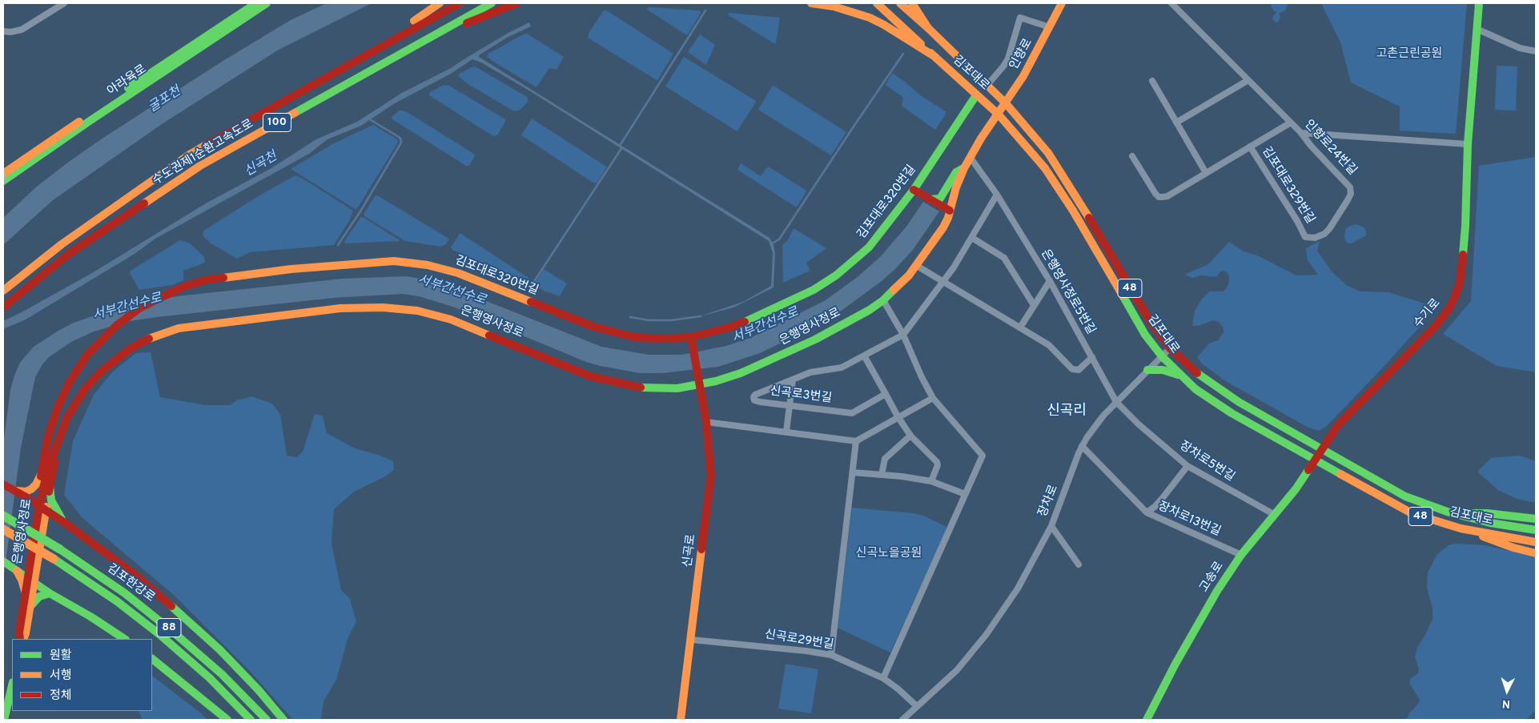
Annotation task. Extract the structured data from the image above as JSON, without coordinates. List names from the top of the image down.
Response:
{
  "streets": {
    "main road": [
      "인향로",
      "김포대로",
      "아라육로",
      "100",
      "수도권제1순환고속도로",
      "김포대로320번길",
      "48",
      "수기로",
      "은행영사정로",
      "신곡로",
      "고송로",
      "김포한강로",
      "88"
    ],
    "street": [
      "인향로24번길",
      "김포대로329번길",
      "은행영사정로5번길",
      "신곡로3번길",
      "장차로5번길",
      "장차로",
      "장차로13번길",
      "신곡로29번길"
    ]
  },
  "crossings": [
    ["인향로", "김포대로"],
    ["인향로", "은행영사정로"],
    ["김포대로", "김포대로320번길"],
    ["김포대로", "수기로"],
    ["김포대로", "은행영사정로"],
    ["김포대로", "장차로"],
    ["김포대로", "고송로"],
    ["인향로24번길", "김포대로329번길"],
    ["김포대로320번길", "은행영사정로"],
    ["김포대로320번길", "신곡로"],
    ["은행영사정로5번길", "은행영사정로"],
    ["은행영사정로5번길", "장차로5번길"],
    ["은행영사정로5번길", "장차로"],
    ["수기로", "고송로"],
    ["은행영사정로", "신곡로"],
    ["장차로5번길", "장차로"],
    ["장차로5번길", "고송로"],
    ["장차로", "장차로13번길"],
    ["장차로", "신곡로29번길"],
    ["장차로13번길", "고송로"],
    ["신곡로", "신곡로29번길"]
  ],
  "districts": ["신곡리"],
  "water": ["굴포천", "신곡천", "서부간선수로"],
  "parks": ["고촌근린공원", "신곡노을공원"],
  "legend": ["원활", "서행", "정체"],
  "north": "bottom"
}
